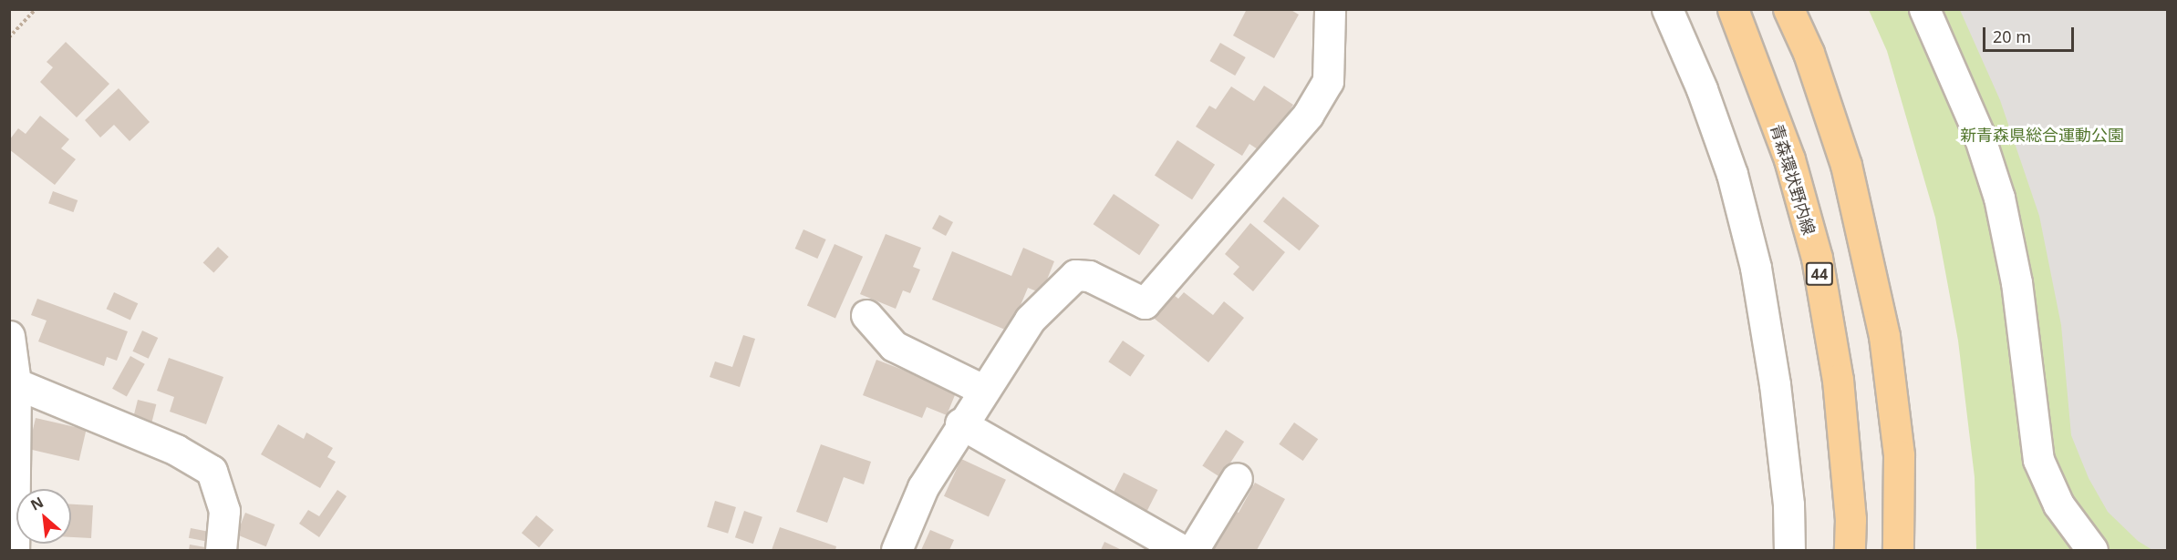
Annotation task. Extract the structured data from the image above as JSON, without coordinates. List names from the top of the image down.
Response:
{
  "streets": {
    "main road": ["青森環状野内線", "44"]
  },
  "parks": ["新青森県総合運動公園"],
  "scale_bar": "20 m",
  "north": "top left"
}
